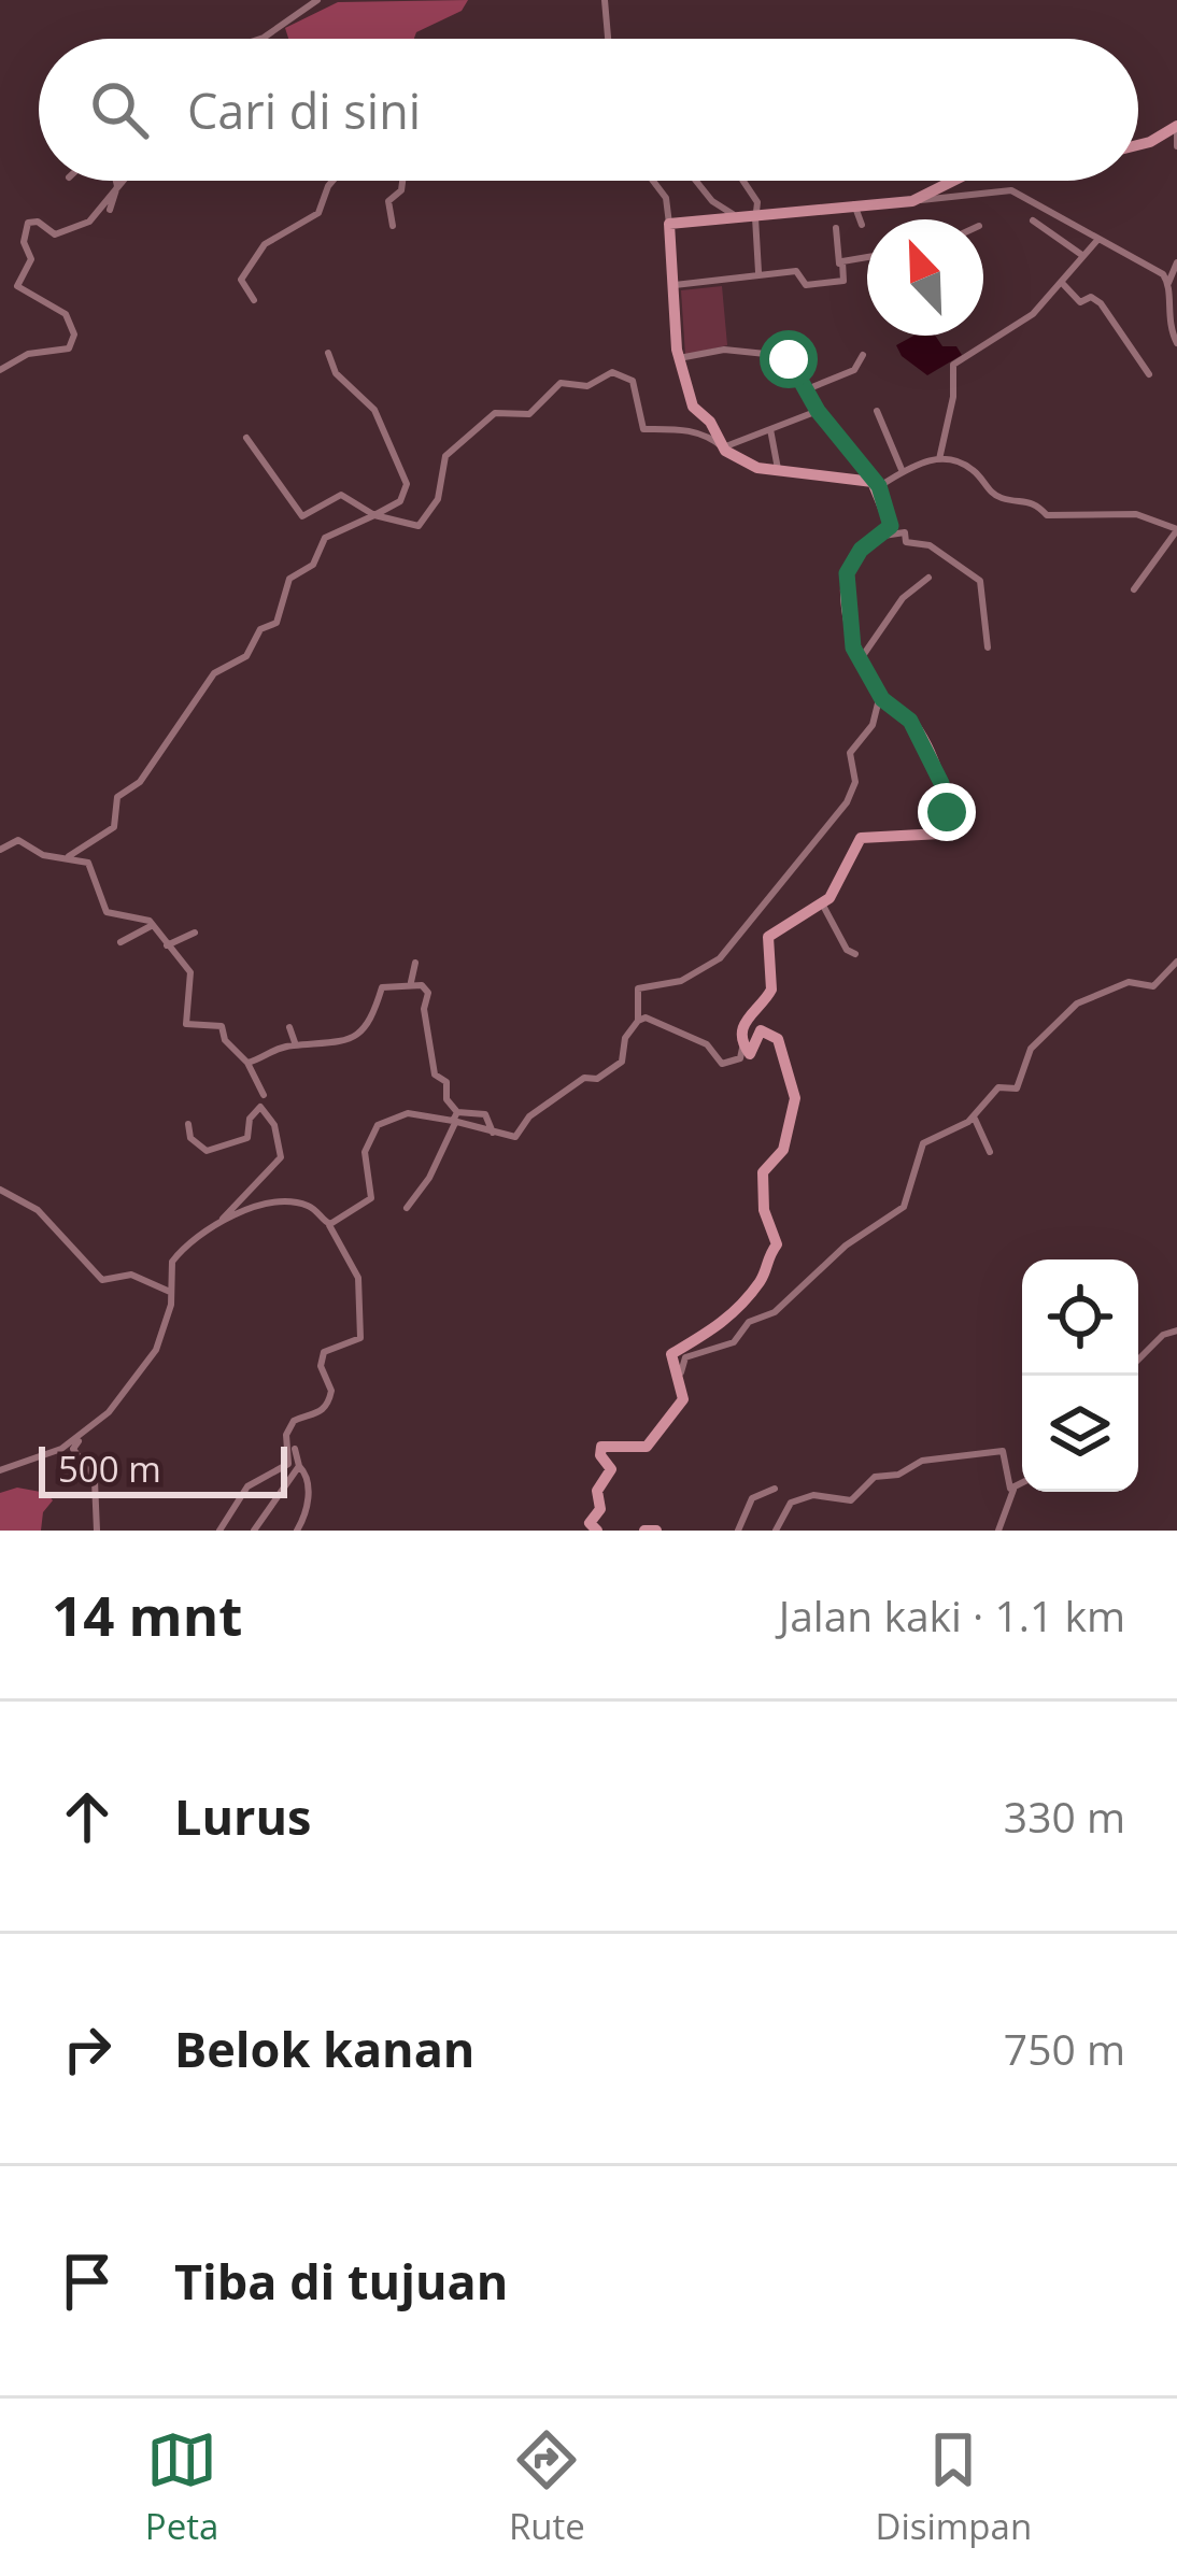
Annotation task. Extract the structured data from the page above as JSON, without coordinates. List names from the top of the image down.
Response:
{
  "scale_bar": "500 m",
  "north": "top left",
  "page": {
    "search": "Cari di sini",
    "scale": "500 m",
    "heading": ["14 mnt", "Jalan kaki · 1.1 km"],
    "list": [
      ["Lurus", "330 m"],
      ["Belok kanan", "750 m"],
      "Tiba di tujuan"
    ],
    "nav": ["Peta", "Rute", "Disimpan"]
  }
}
